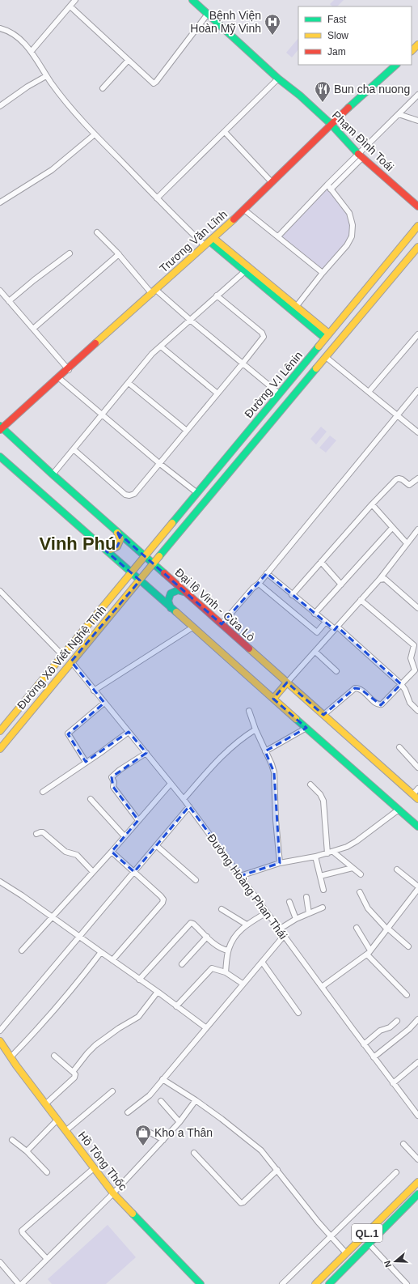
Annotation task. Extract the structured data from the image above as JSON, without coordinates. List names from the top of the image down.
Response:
{
  "streets": {
    "main road": [
      "Phạm Đình Toái",
      "Trương Văn Lĩnh",
      "Đường V.I Lênin",
      "Đại lộ Vinh - Cửa Lò",
      "Đường Xô Viết Nghệ Tĩnh",
      "Hồ Tông Thốc",
      "QL.1"
    ],
    "street": ["Đường Hoàng Phan Thái"]
  },
  "crossings": [
    ["Phạm Đình Toái", "Trương Văn Lĩnh"],
    ["Trương Văn Lĩnh", "Đại lộ Vinh - Cửa Lò"],
    ["Đường V.I Lênin", "Đại lộ Vinh - Cửa Lò"],
    ["Đường V.I Lênin", "Đường Xô Viết Nghệ Tĩnh"],
    ["Đại lộ Vinh - Cửa Lò", "Đường Xô Viết Nghệ Tĩnh"],
    ["Đường Xô Viết Nghệ Tĩnh", "Đường Hoàng Phan Thái"]
  ],
  "districts": ["Vinh Phú"],
  "places": {
    "hospital": ["Bệnh Viện Hoàn Mỹ Vinh"],
    "restaurant": ["Bun cha nuong"],
    "shop": ["Kho a Thân"]
  },
  "legend": ["Fast", "Slow", "Jam"],
  "north": "left"
}
